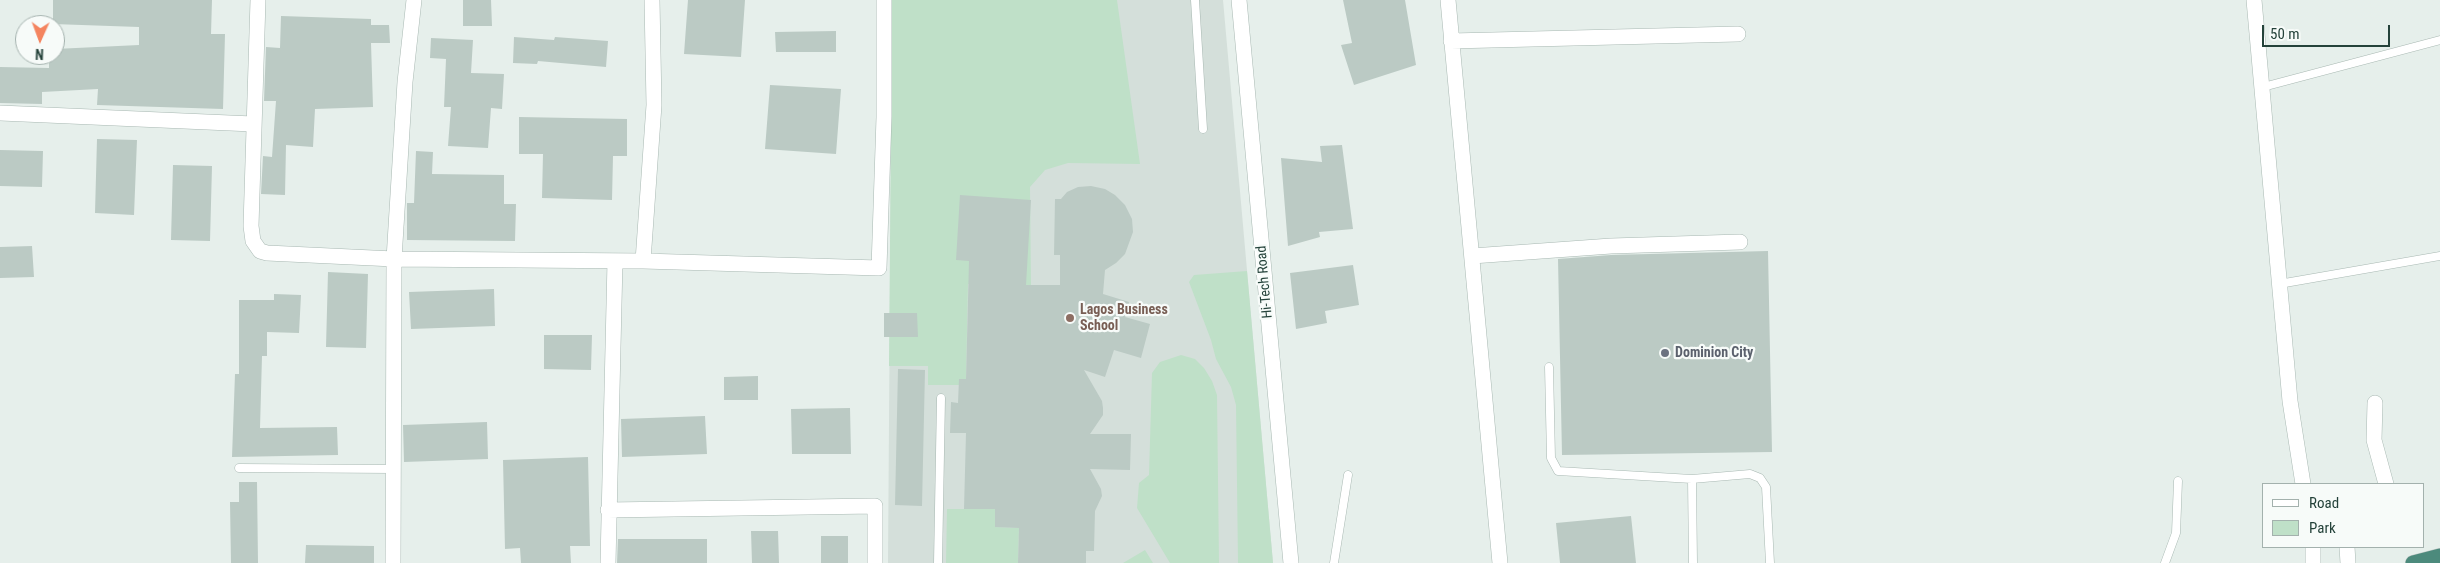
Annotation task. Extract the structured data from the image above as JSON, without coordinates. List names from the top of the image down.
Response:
{
  "streets": {
    "street": ["Hi-Tech Road"]
  },
  "places": ["Lagos Business School", "Dominion City"],
  "legend": ["Road", "Park"],
  "scale_bar": "50 m",
  "north": "bottom"
}
